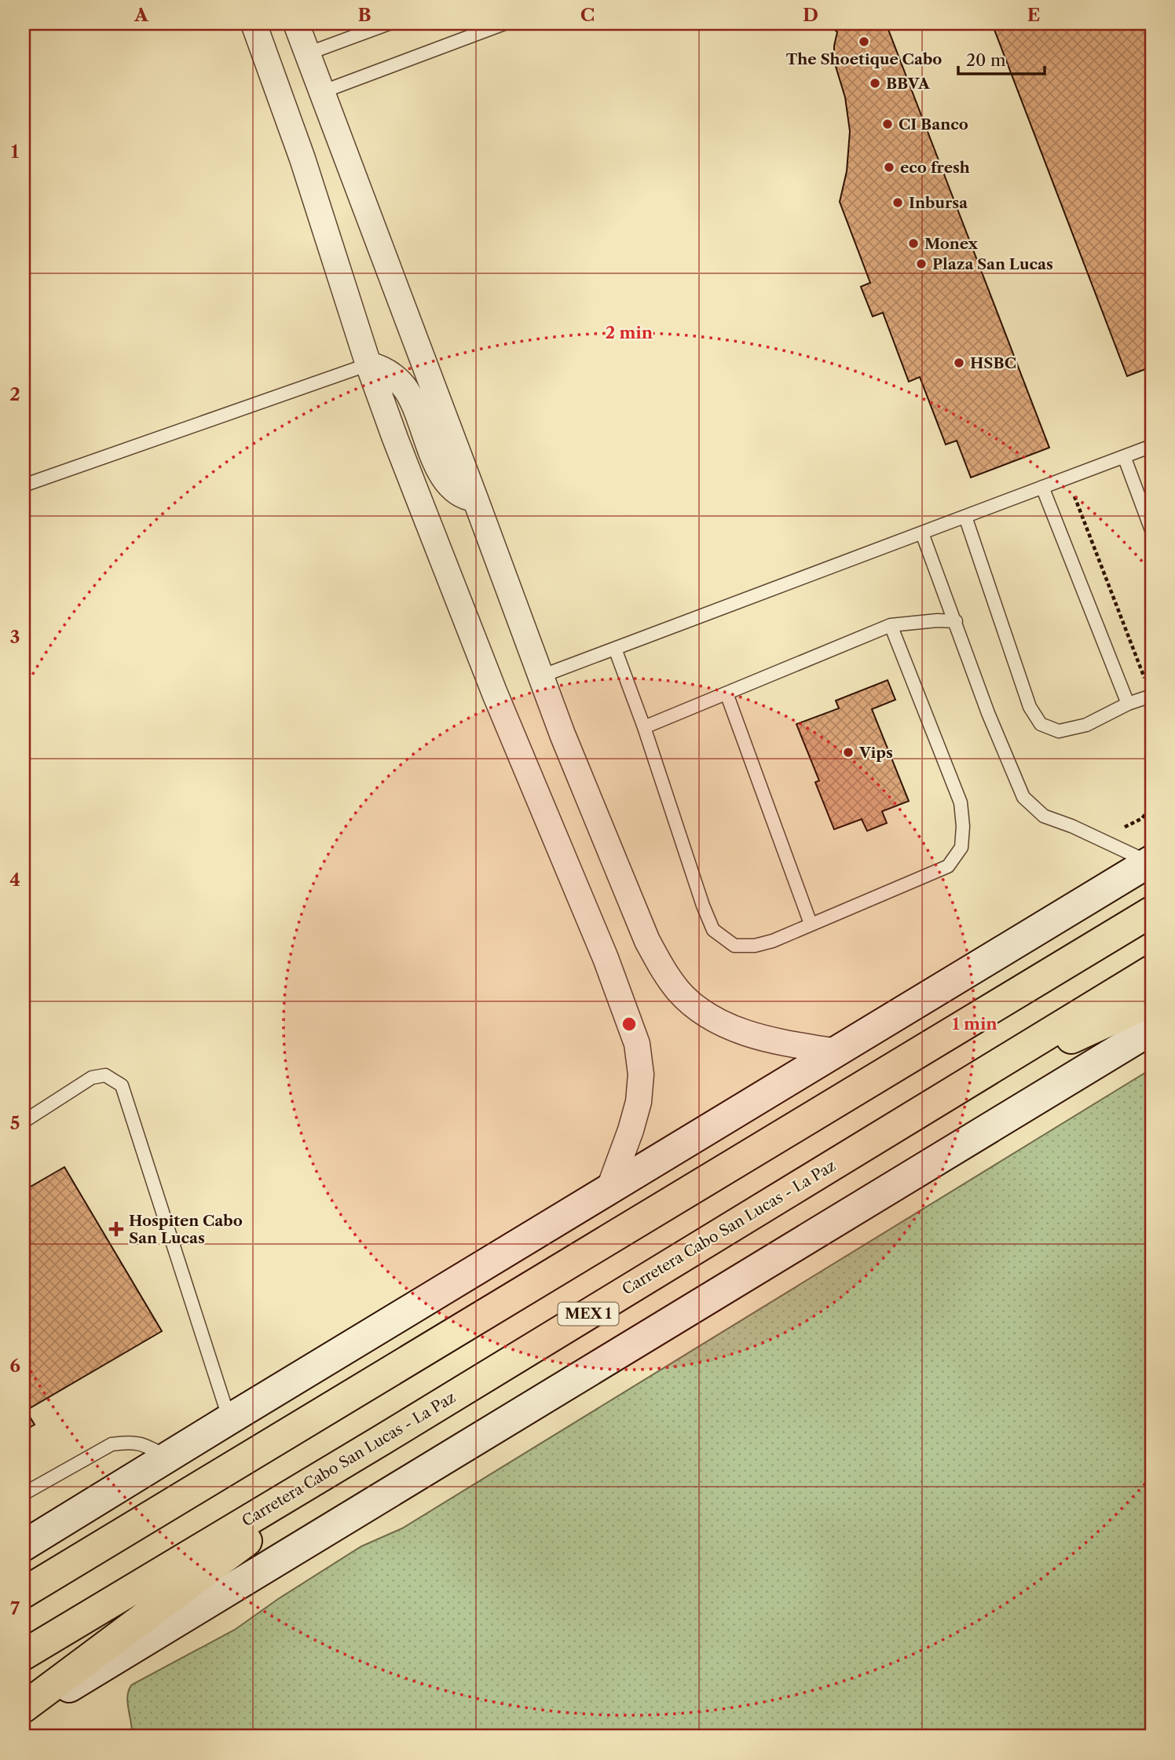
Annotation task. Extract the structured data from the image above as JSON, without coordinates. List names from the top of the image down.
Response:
{
  "streets": {
    "highway": ["Carretera Cabo San Lucas - La Paz", "MEX 1"]
  },
  "places": {
    "other": [
      "The Shoetique Cabo",
      "BBVA",
      "CI Banco",
      "eco fresh",
      "Inbursa",
      "Monex",
      "Plaza San Lucas",
      "HSBC",
      "Vips"
    ],
    "health": ["Hospiten Cabo San Lucas"]
  },
  "scale_bar": "20 m",
  "grid": {
    "columns": [
      "A",
      "B",
      "C",
      "D",
      "E"
    ],
    "rows": [
      "1",
      "2",
      "3",
      "4",
      "5",
      "6",
      "7"
    ]
  },
  "rings": ["2 min", "1 min"]
}
